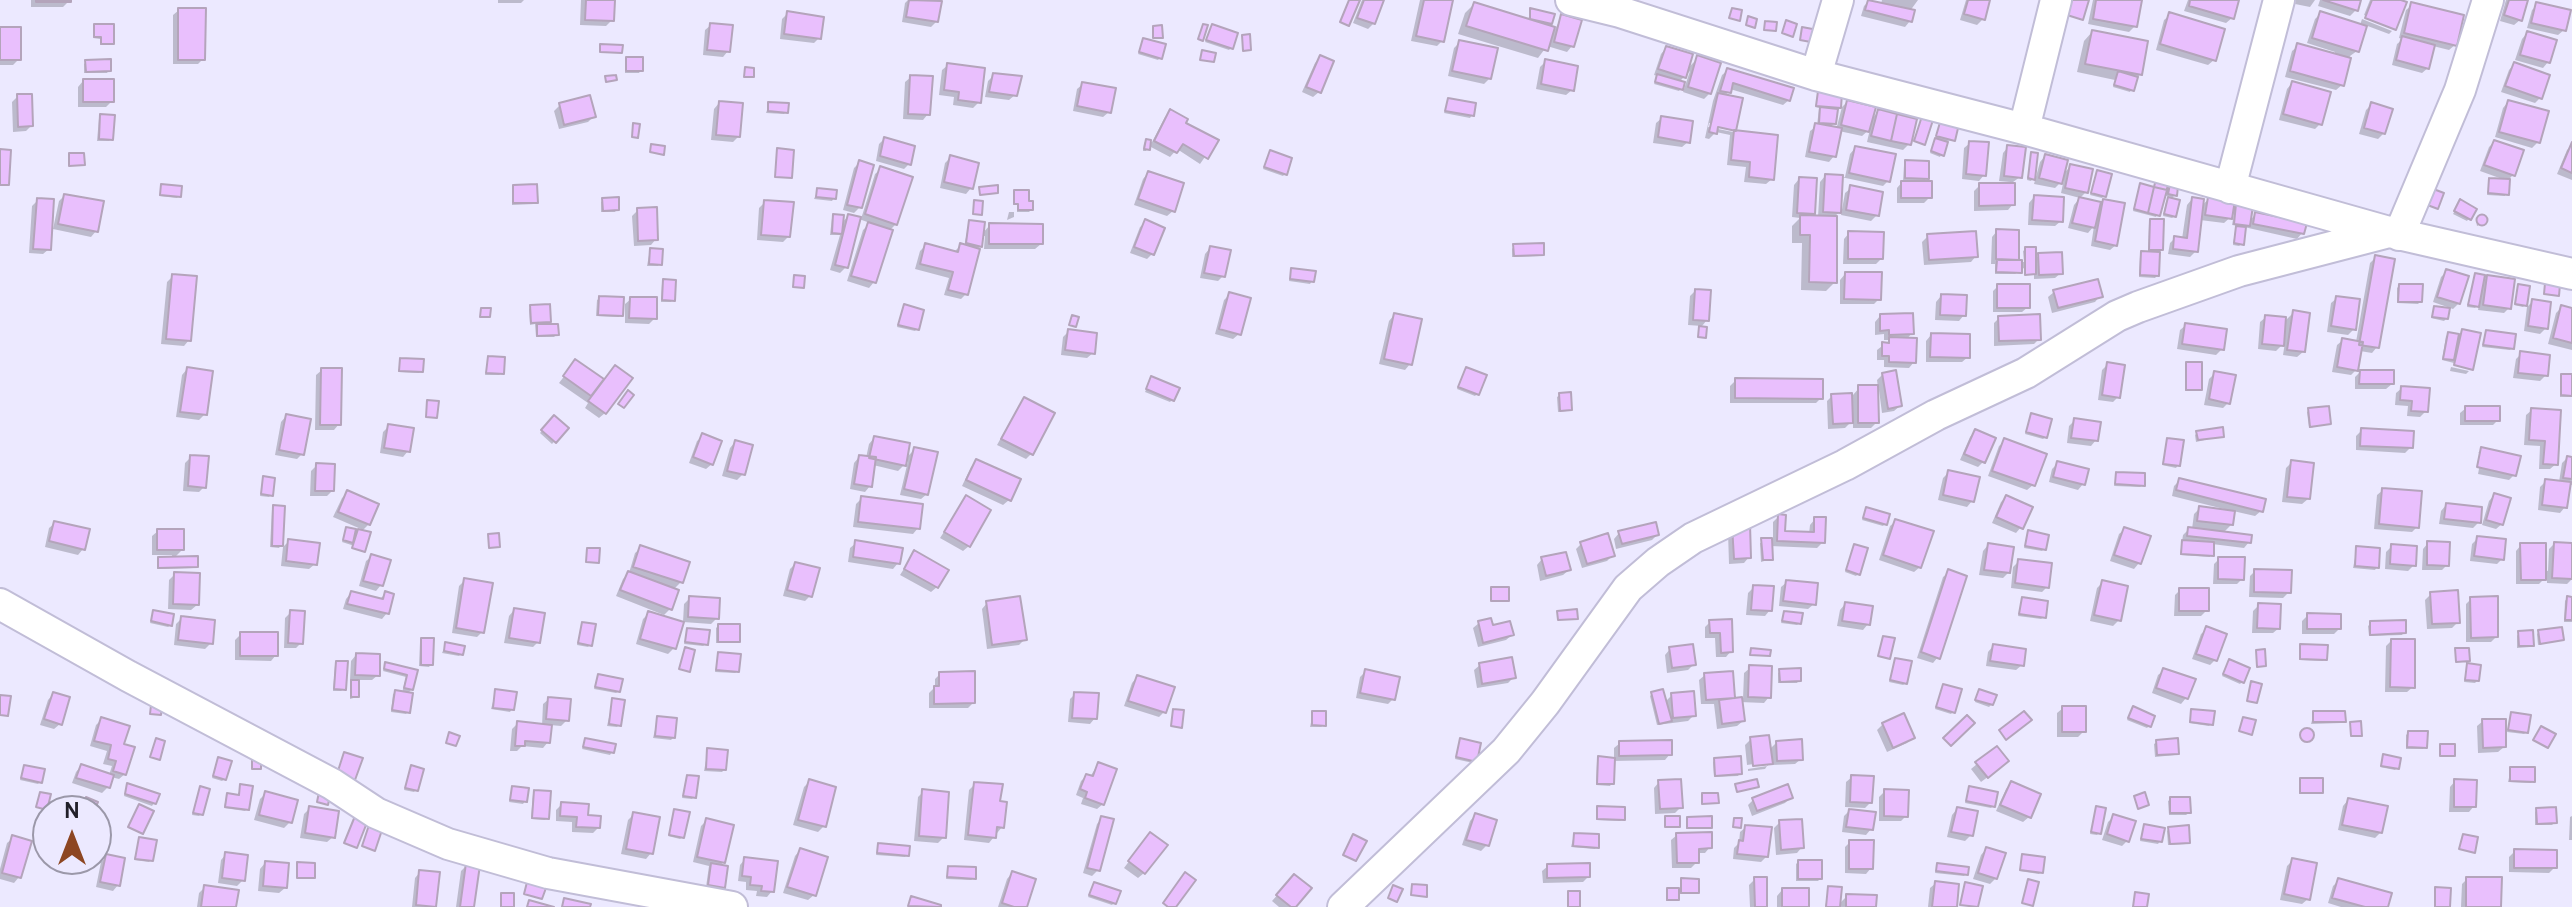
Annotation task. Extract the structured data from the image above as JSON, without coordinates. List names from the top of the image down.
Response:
{
  "north": "top"
}
